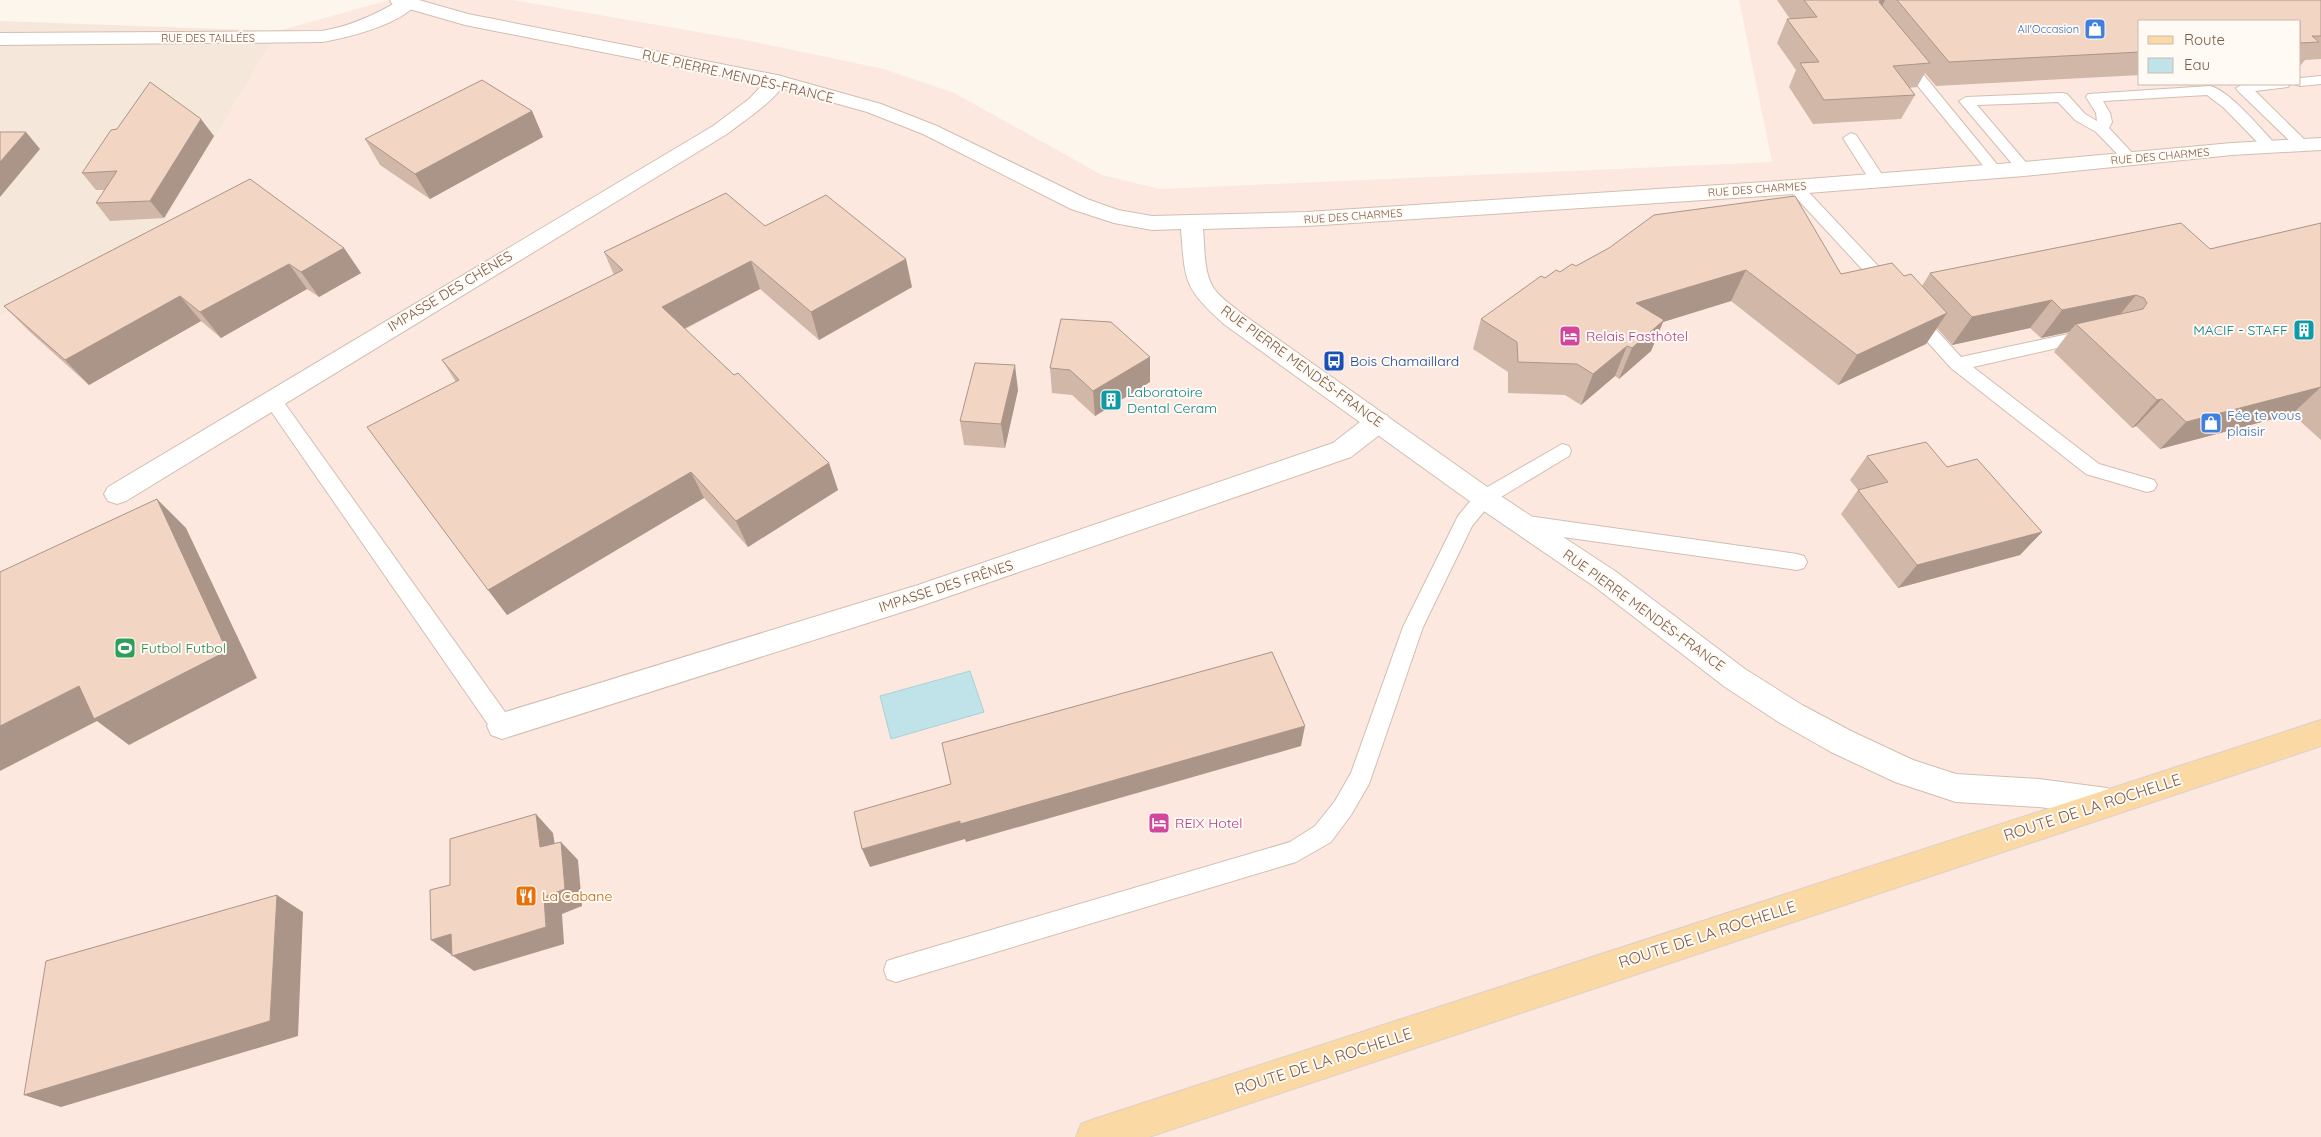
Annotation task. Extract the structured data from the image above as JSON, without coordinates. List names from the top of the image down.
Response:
{
  "streets": {
    "main road": ["ROUTE DE LA ROCHELLE"],
    "street": [
      "RUE DES TAILLÉES",
      "RUE PIERRE MENDÈS-FRANCE",
      "RUE DES CHARMES",
      "IMPASSE DES CHÊNES",
      "IMPASSE DES FRÊNES"
    ]
  },
  "crossings": [
    ["RUE DES TAILLÉES", "RUE PIERRE MENDÈS-FRANCE"],
    ["RUE PIERRE MENDÈS-FRANCE", "RUE DES CHARMES"],
    ["RUE PIERRE MENDÈS-FRANCE", "IMPASSE DES CHÊNES"],
    ["RUE PIERRE MENDÈS-FRANCE", "IMPASSE DES FRÊNES"],
    ["RUE PIERRE MENDÈS-FRANCE", "ROUTE DE LA ROCHELLE"]
  ],
  "places": {
    "shop": ["All'Occasion", "Fée te vous plaisir"],
    "building": ["MACIF - STAFF", "Laboratoire Dental Ceram"],
    "hotel": ["Relais Fasthôtel", "REIX Hotel"],
    "bus stop": ["Bois Chamaillard"],
    "sports": ["Futbol Futbol"],
    "restaurant": ["La Cabane"]
  },
  "legend": ["Route", "Eau"]
}
